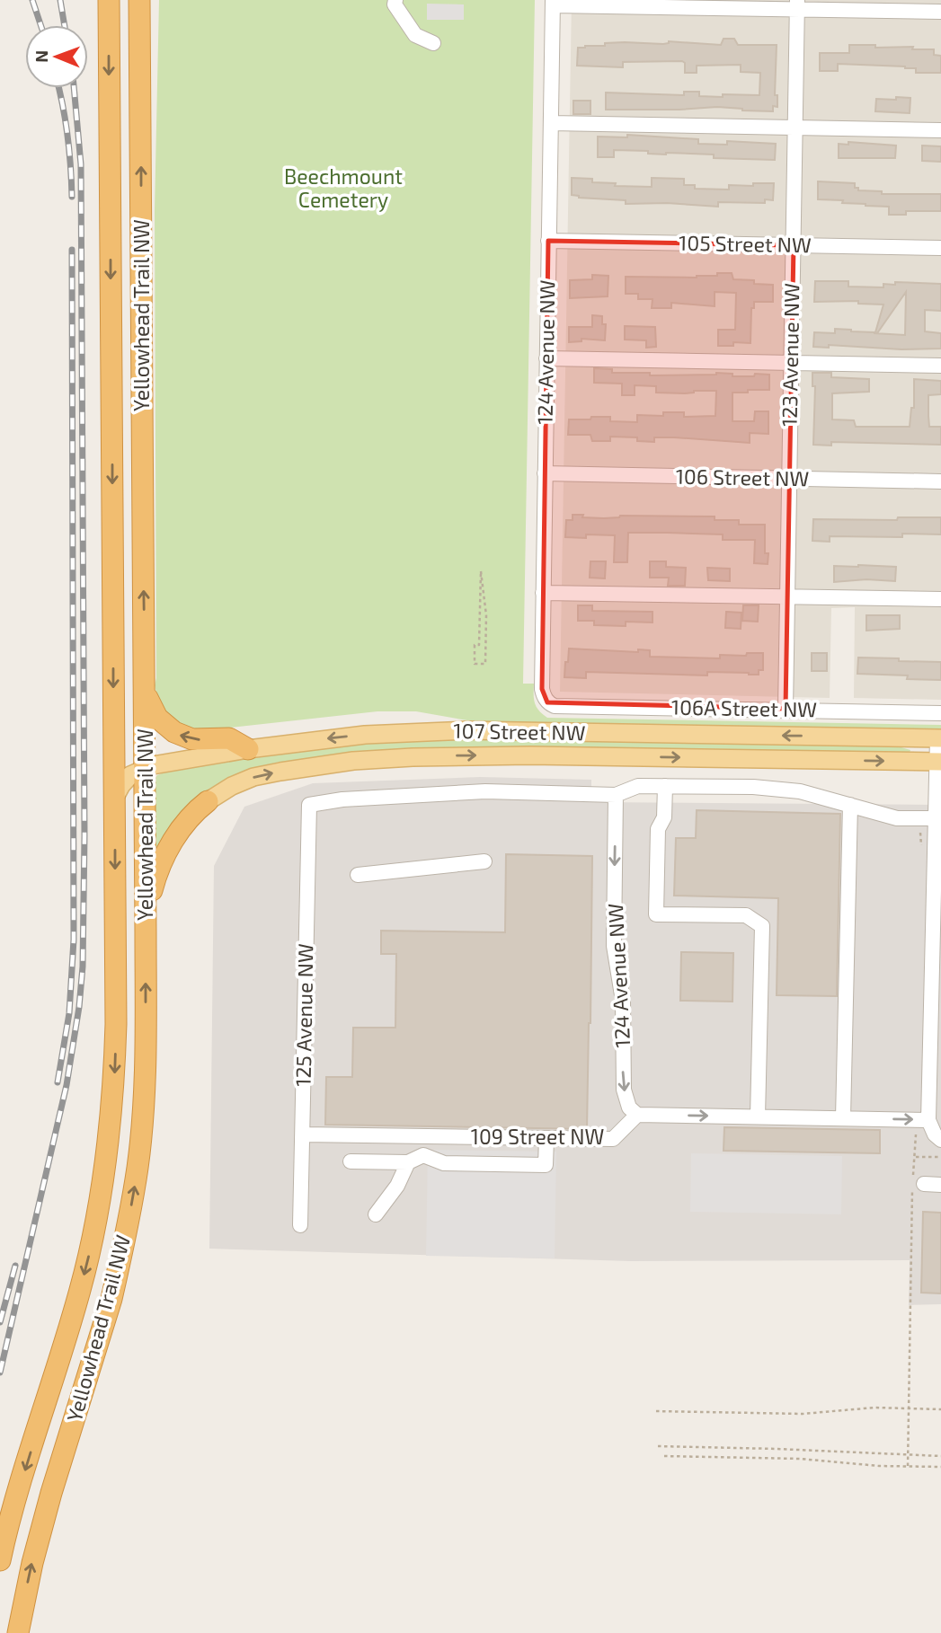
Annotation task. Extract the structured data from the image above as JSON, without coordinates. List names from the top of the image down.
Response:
{
  "streets": {
    "highway": ["Yellowhead Trail NW"],
    "main road": ["107 Street NW"],
    "street": [
      "105 Street NW",
      "124 Avenue NW",
      "123 Avenue NW",
      "106 Street NW",
      "106A Street NW",
      "125 Avenue NW",
      "109 Street NW"
    ]
  },
  "crossings": [
    ["105 Street NW", "124 Avenue NW"],
    ["105 Street NW", "123 Avenue NW"],
    ["Yellowhead Trail NW", "107 Street NW"],
    ["124 Avenue NW", "106 Street NW"],
    ["124 Avenue NW", "106A Street NW"],
    ["124 Avenue NW", "125 Avenue NW"],
    ["124 Avenue NW", "109 Street NW"],
    ["123 Avenue NW", "106 Street NW"],
    ["123 Avenue NW", "106A Street NW"],
    ["125 Avenue NW", "109 Street NW"]
  ],
  "parks": ["Beechmount Cemetery"],
  "north": "left"
}
